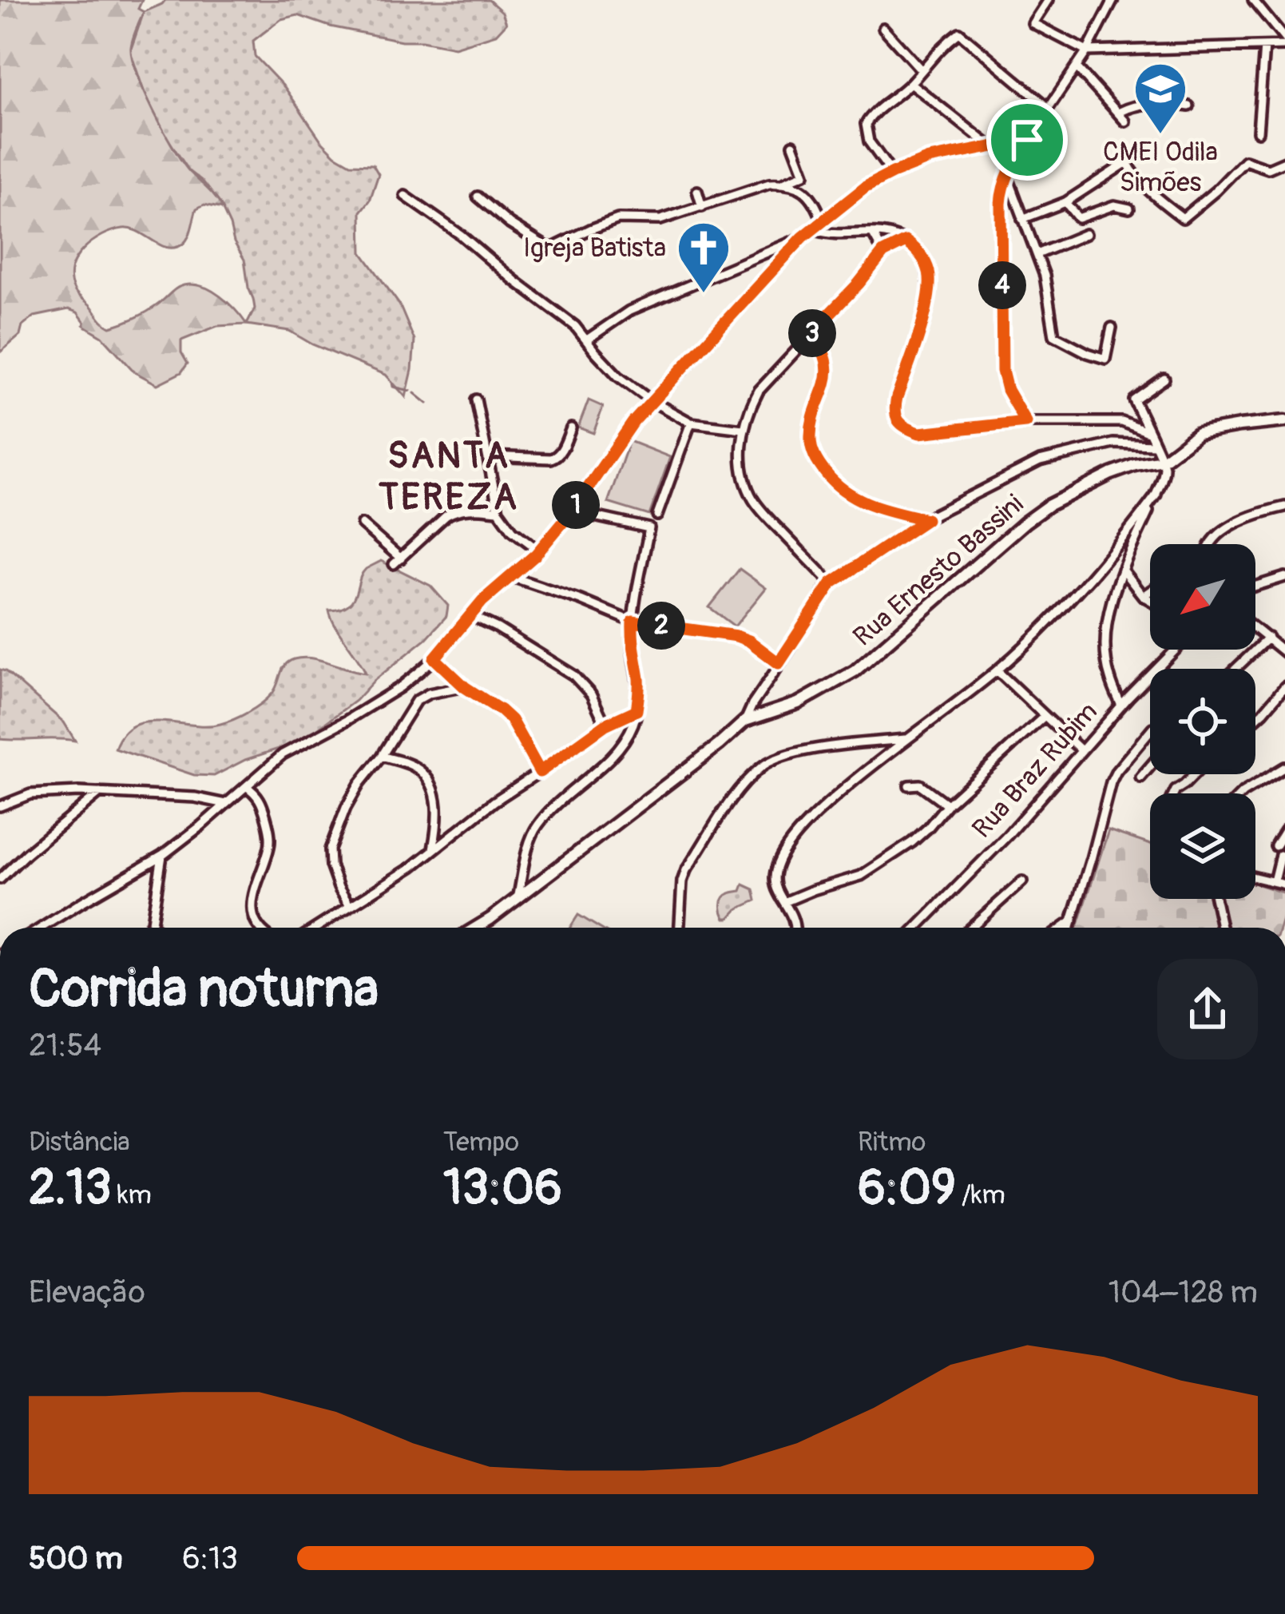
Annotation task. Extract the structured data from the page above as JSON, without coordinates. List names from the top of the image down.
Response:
{
  "streets": {
    "main road": ["Rua Ernesto Bassini"],
    "street": ["Rua Braz Rubim"]
  },
  "districts": ["SANTA TEREZA"],
  "places": {
    "school or university": ["CMEI Odila Simões"],
    "church": ["Igreja Batista"]
  },
  "north": "bottom left",
  "page": {
    "pins": [
      "4",
      "3",
      "1",
      "2"
    ],
    "heading": ["Corrida noturna", "21:54"],
    "stats": [
      ["Distância", "2.13 km"],
      ["Tempo", "13:06"],
      ["Ritmo", "6:09 /km"]
    ],
    "chart": ["Elevação", "104–128 m"],
    "list": [
      {
        "name": "500 m",
        "note": "6:13"
      }
    ]
  }
}
